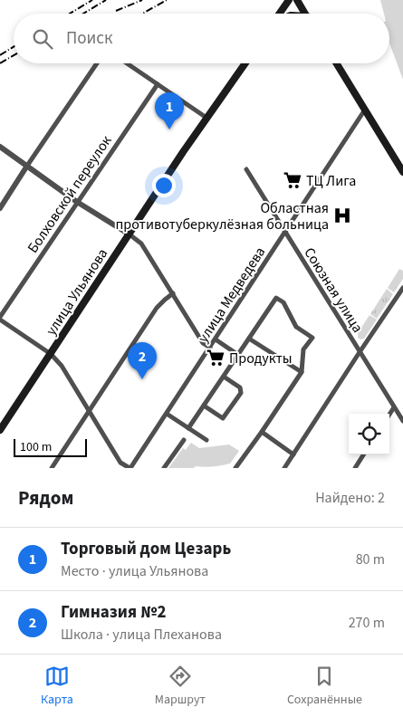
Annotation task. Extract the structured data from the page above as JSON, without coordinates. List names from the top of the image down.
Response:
{
  "streets": {
    "main road": ["улица Ульянова"],
    "street": ["Болховской переулок", "Союзная улица", "улица Медведева"]
  },
  "crossings": [
    ["Союзная улица", "улица Медведева"]
  ],
  "places": {
    "supermarket": ["ТЦ Лига", "Продукты"],
    "hospital": ["Областная противотуберкулёзная больница"]
  },
  "scale_bar": "100 m",
  "page": {
    "search": "Поиск",
    "pins": ["1", "2"],
    "scale": "100 m",
    "heading": ["Рядом", "Найдено: 2"],
    "list": [
      {
        "mark": "1",
        "name": "Торговый дом Цезарь",
        "note": "Место · улица Ульянова",
        "value": "80 m"
      },
      {
        "mark": "2",
        "name": "Гимназия №2",
        "note": "Школа · улица Плеханова",
        "value": "270 m"
      }
    ],
    "nav": ["Карта", "Маршрут", "Сохранённые"]
  }
}
